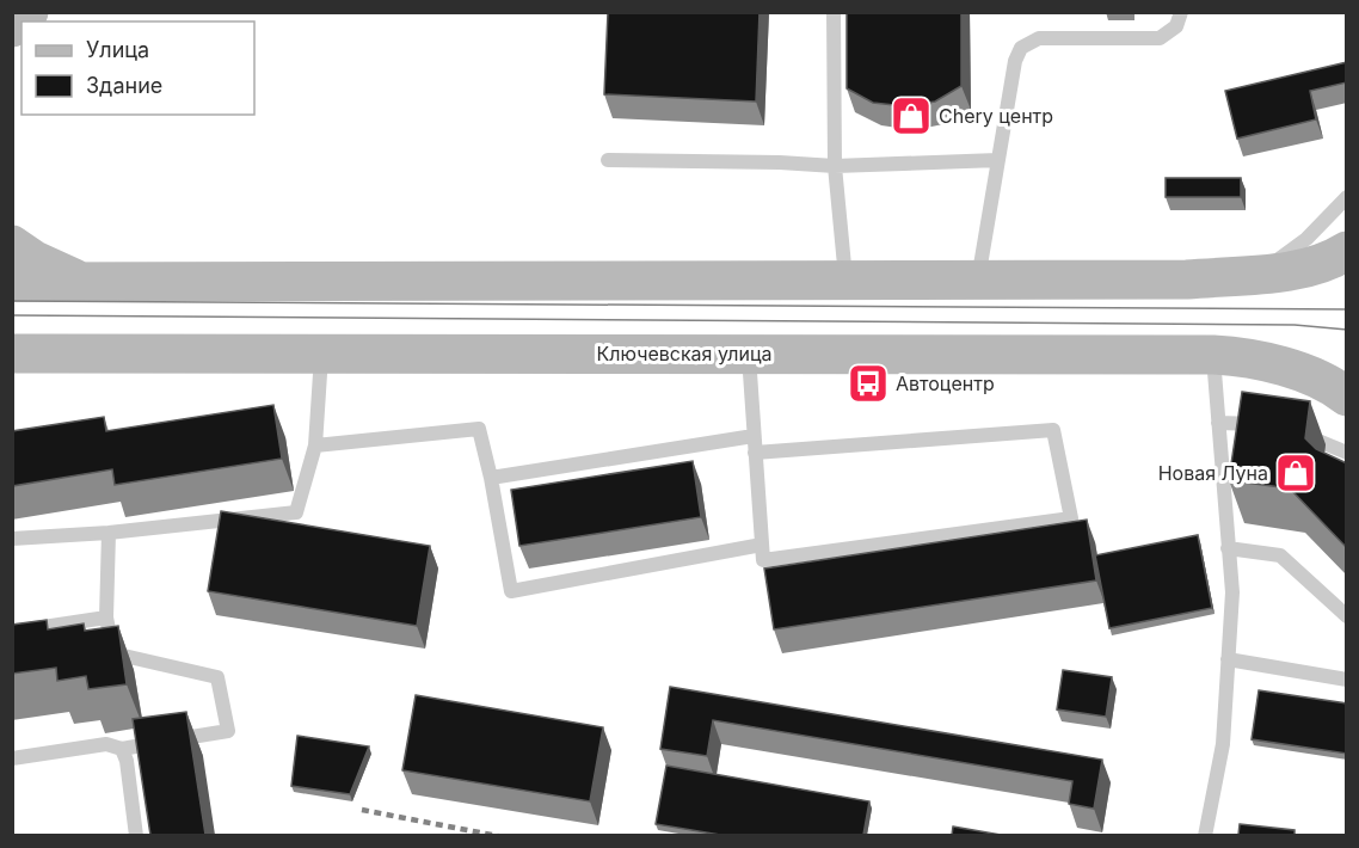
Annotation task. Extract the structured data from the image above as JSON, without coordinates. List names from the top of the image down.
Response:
{
  "streets": {
    "main road": ["Ключевская улица"]
  },
  "places": {
    "shop": ["Chery центр", "Новая Луна"],
    "bus stop": ["Автоцентр"]
  },
  "legend": ["Улица", "Здание"]
}
